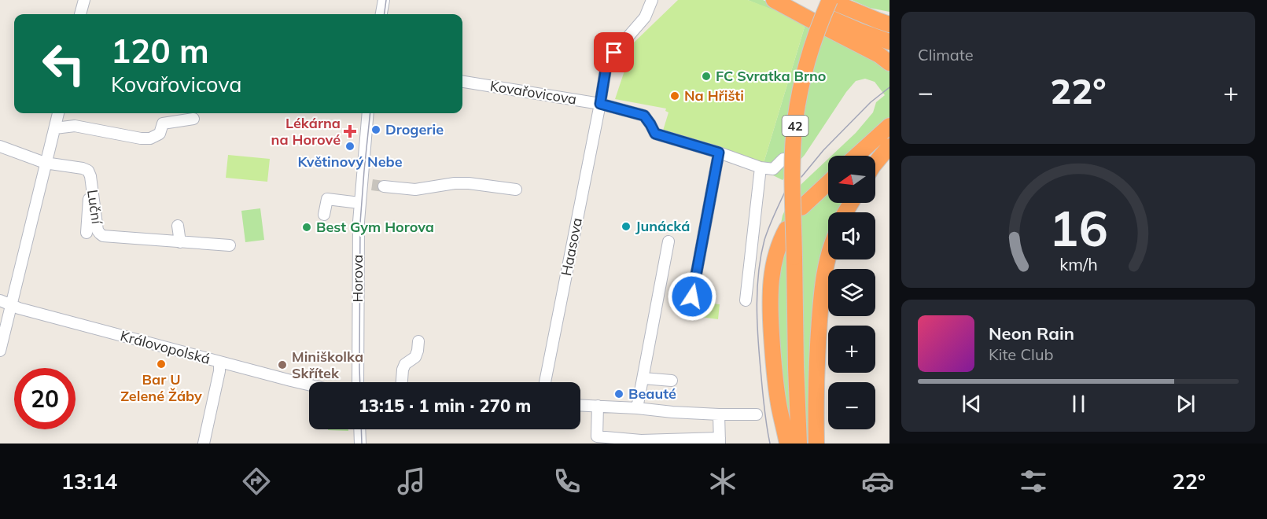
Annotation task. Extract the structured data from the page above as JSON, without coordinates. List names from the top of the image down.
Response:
{
  "streets": {
    "highway": ["42"],
    "street": [
      "Kovařovicova",
      "Luční",
      "Haasova",
      "Horova",
      "Královopolská"
    ]
  },
  "crossings": [
    ["Kovařovicova", "Haasova"]
  ],
  "places": {
    "other": [
      "FC Svratka Brno",
      "Na Hřišti",
      "Drogerie",
      "Květinový Nebe",
      "Junácká",
      "Best Gym Horova",
      "Bar U Zelené Žáby",
      "Miniškolka Skřítek",
      "Beauté"
    ],
    "health": ["Lékárna na Horové"]
  },
  "north": "left",
  "page": {
    "tile": "Climate",
    "turn": ["120 m", "Kovařovicova"],
    "heat": ["−", "22°", "+"],
    "map_buttons": ["+", "−"],
    "song": ["Neon Rain", "Kite Club"],
    "limit": "20",
    "trip": "13:15 · 1 min · 270 m",
    "tabs": ["13:14", "22°"],
    "gauge": ["16", "km/h"]
  }
}
